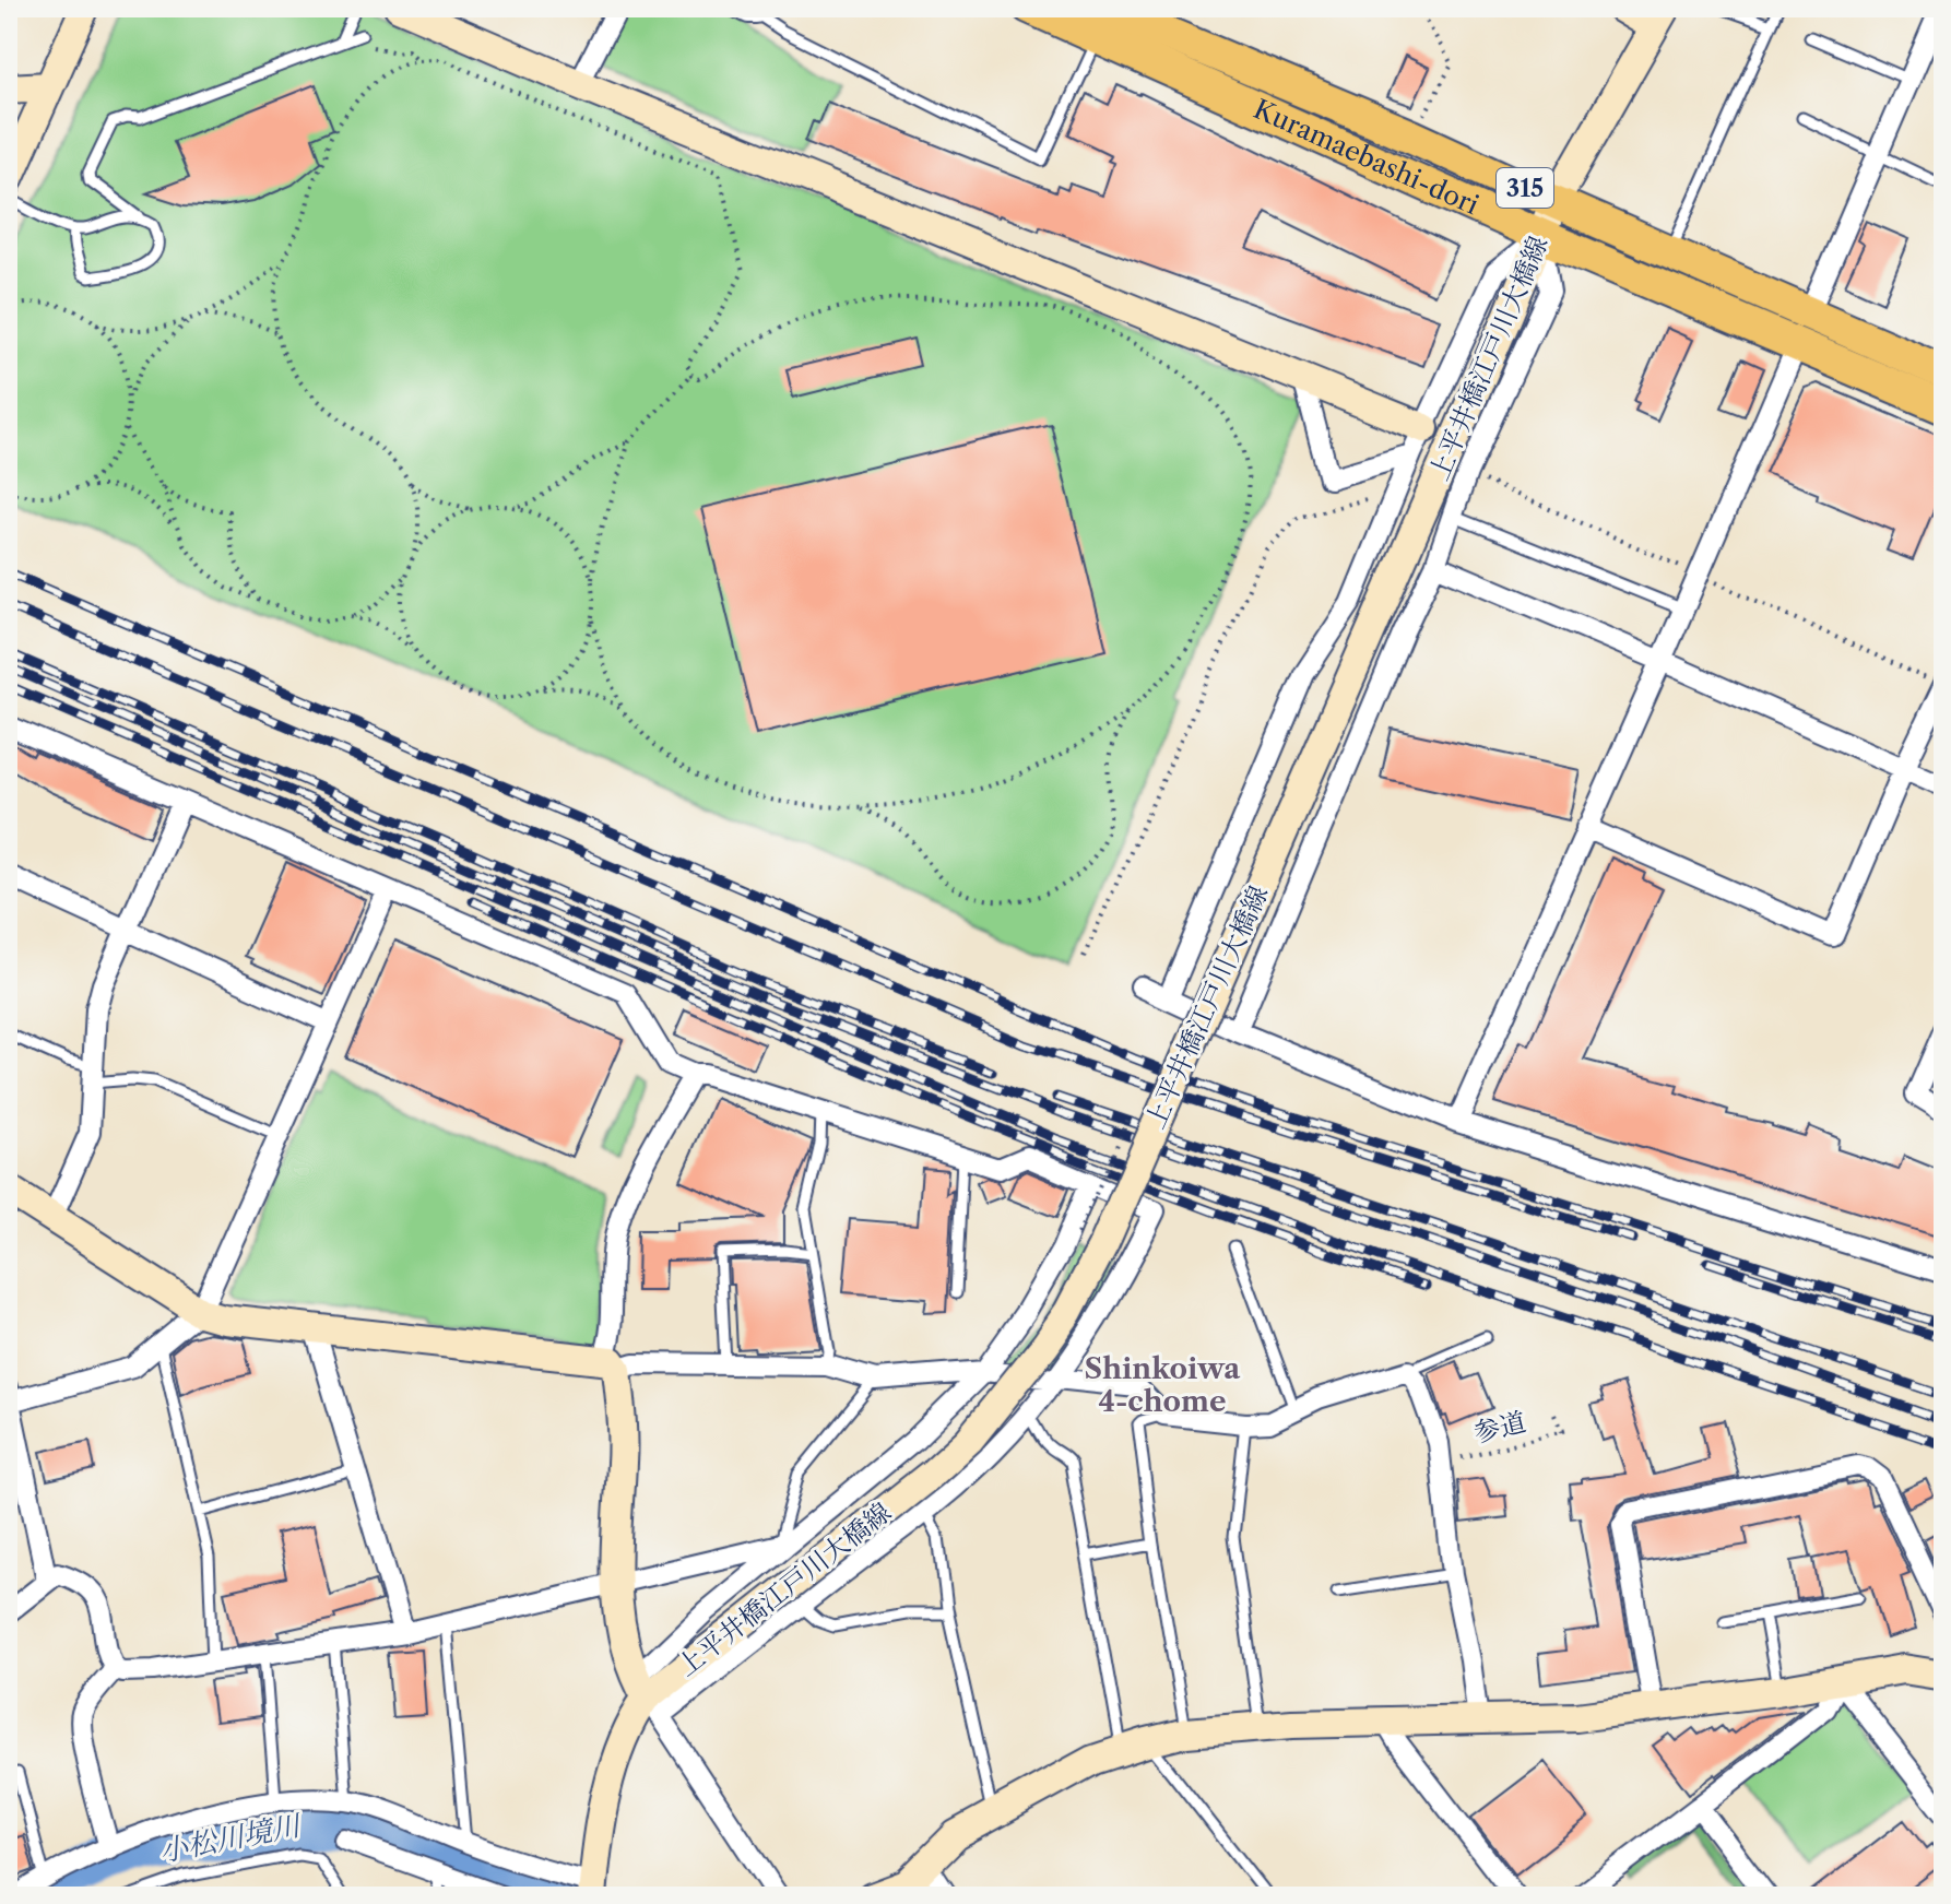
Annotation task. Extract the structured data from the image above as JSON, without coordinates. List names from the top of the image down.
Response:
{
  "streets": {
    "main road": ["Kuramaebashi-dori", "315"],
    "street": ["上平井橋江戸川大橋線"],
    "path": ["参道"]
  },
  "crossings": [
    ["Kuramaebashi-dori", "上平井橋江戸川大橋線"]
  ],
  "districts": ["Shinkoiwa 4-chome"],
  "water": ["小松川境川"]
}
